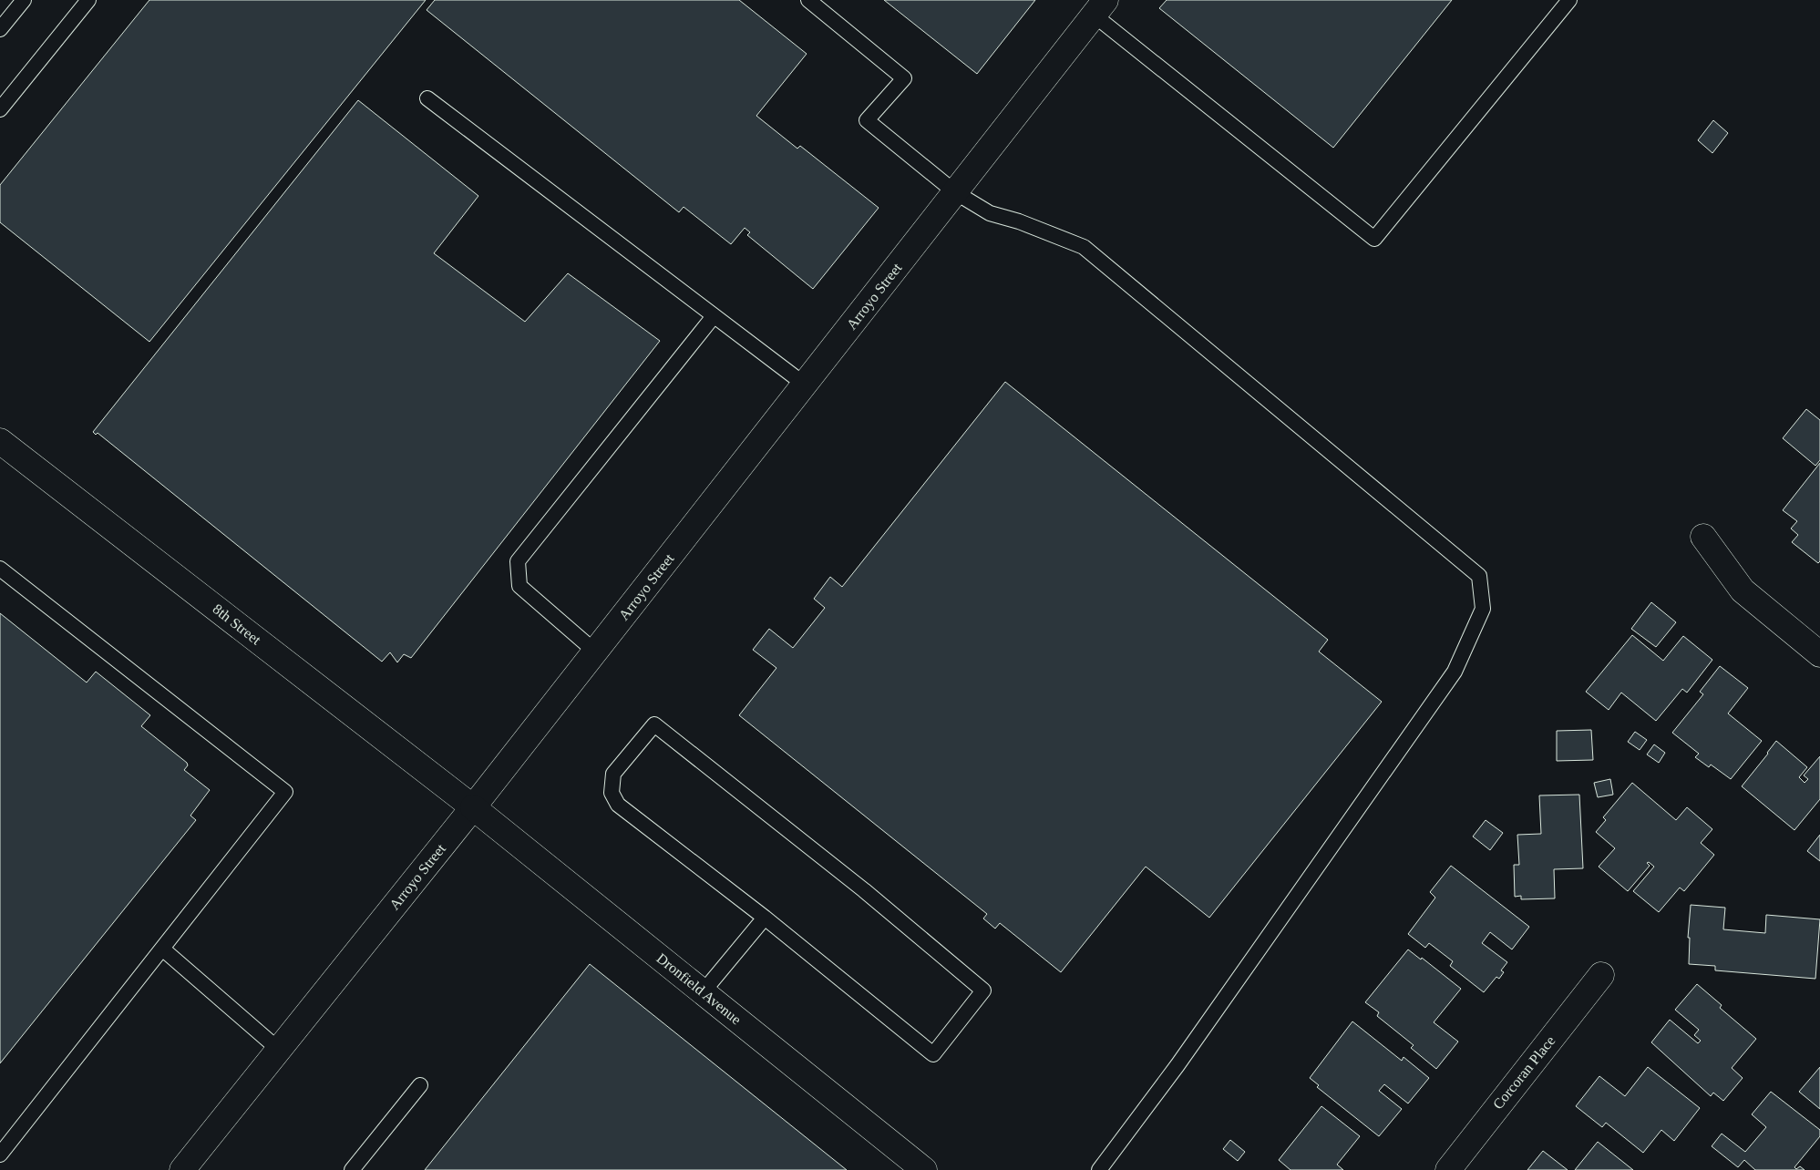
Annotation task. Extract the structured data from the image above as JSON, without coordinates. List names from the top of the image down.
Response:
{
  "streets": {
    "street": [
      "Arroyo Street",
      "8th Street",
      "Dronfield Avenue",
      "Corcoran Place"
    ]
  },
  "crossings": [
    ["Arroyo Street", "8th Street"],
    ["Arroyo Street", "Dronfield Avenue"],
    ["8th Street", "Dronfield Avenue"]
  ]
}
